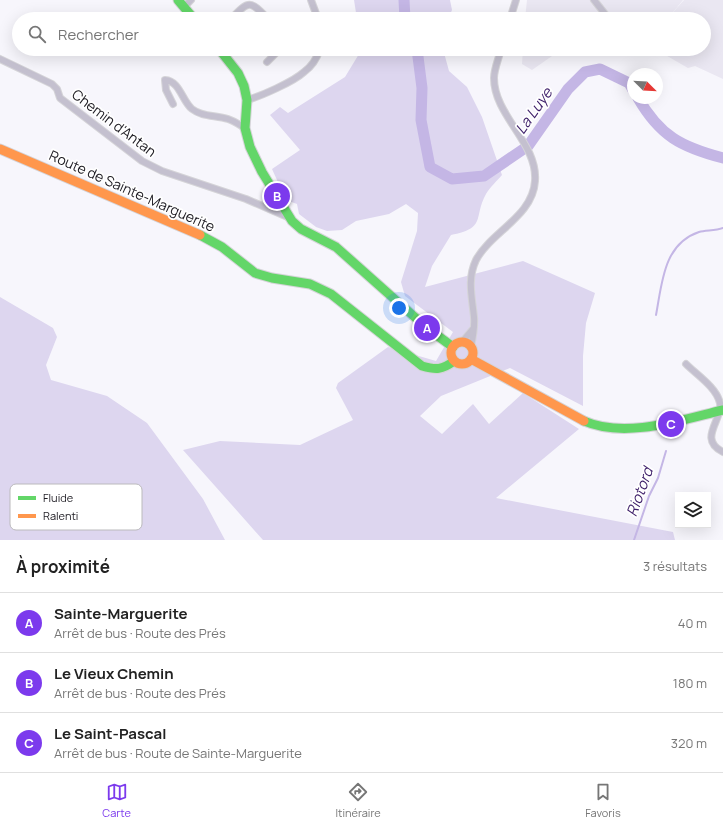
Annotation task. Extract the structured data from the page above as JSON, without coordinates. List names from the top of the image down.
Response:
{
  "streets": {
    "street": ["Chemin d'Antan", "Route de Sainte-Marguerite"]
  },
  "water": ["La Luye", "Riotord"],
  "legend": ["Fluide", "Ralenti"],
  "north": "bottom right",
  "page": {
    "search": "Rechercher",
    "pins": ["B", "A", "C"],
    "heading": ["À proximité", "3 résultats"],
    "list": [
      {
        "mark": "A",
        "name": "Sainte-Marguerite",
        "note": "Arrêt de bus · Route des Prés",
        "value": "40 m"
      },
      {
        "mark": "B",
        "name": "Le Vieux Chemin",
        "note": "Arrêt de bus · Route des Prés",
        "value": "180 m"
      },
      {
        "mark": "C",
        "name": "Le Saint-Pascal",
        "note": "Arrêt de bus · Route de Sainte-Marguerite",
        "value": "320 m"
      }
    ],
    "nav": ["Carte", "Itinéraire", "Favoris"]
  }
}
